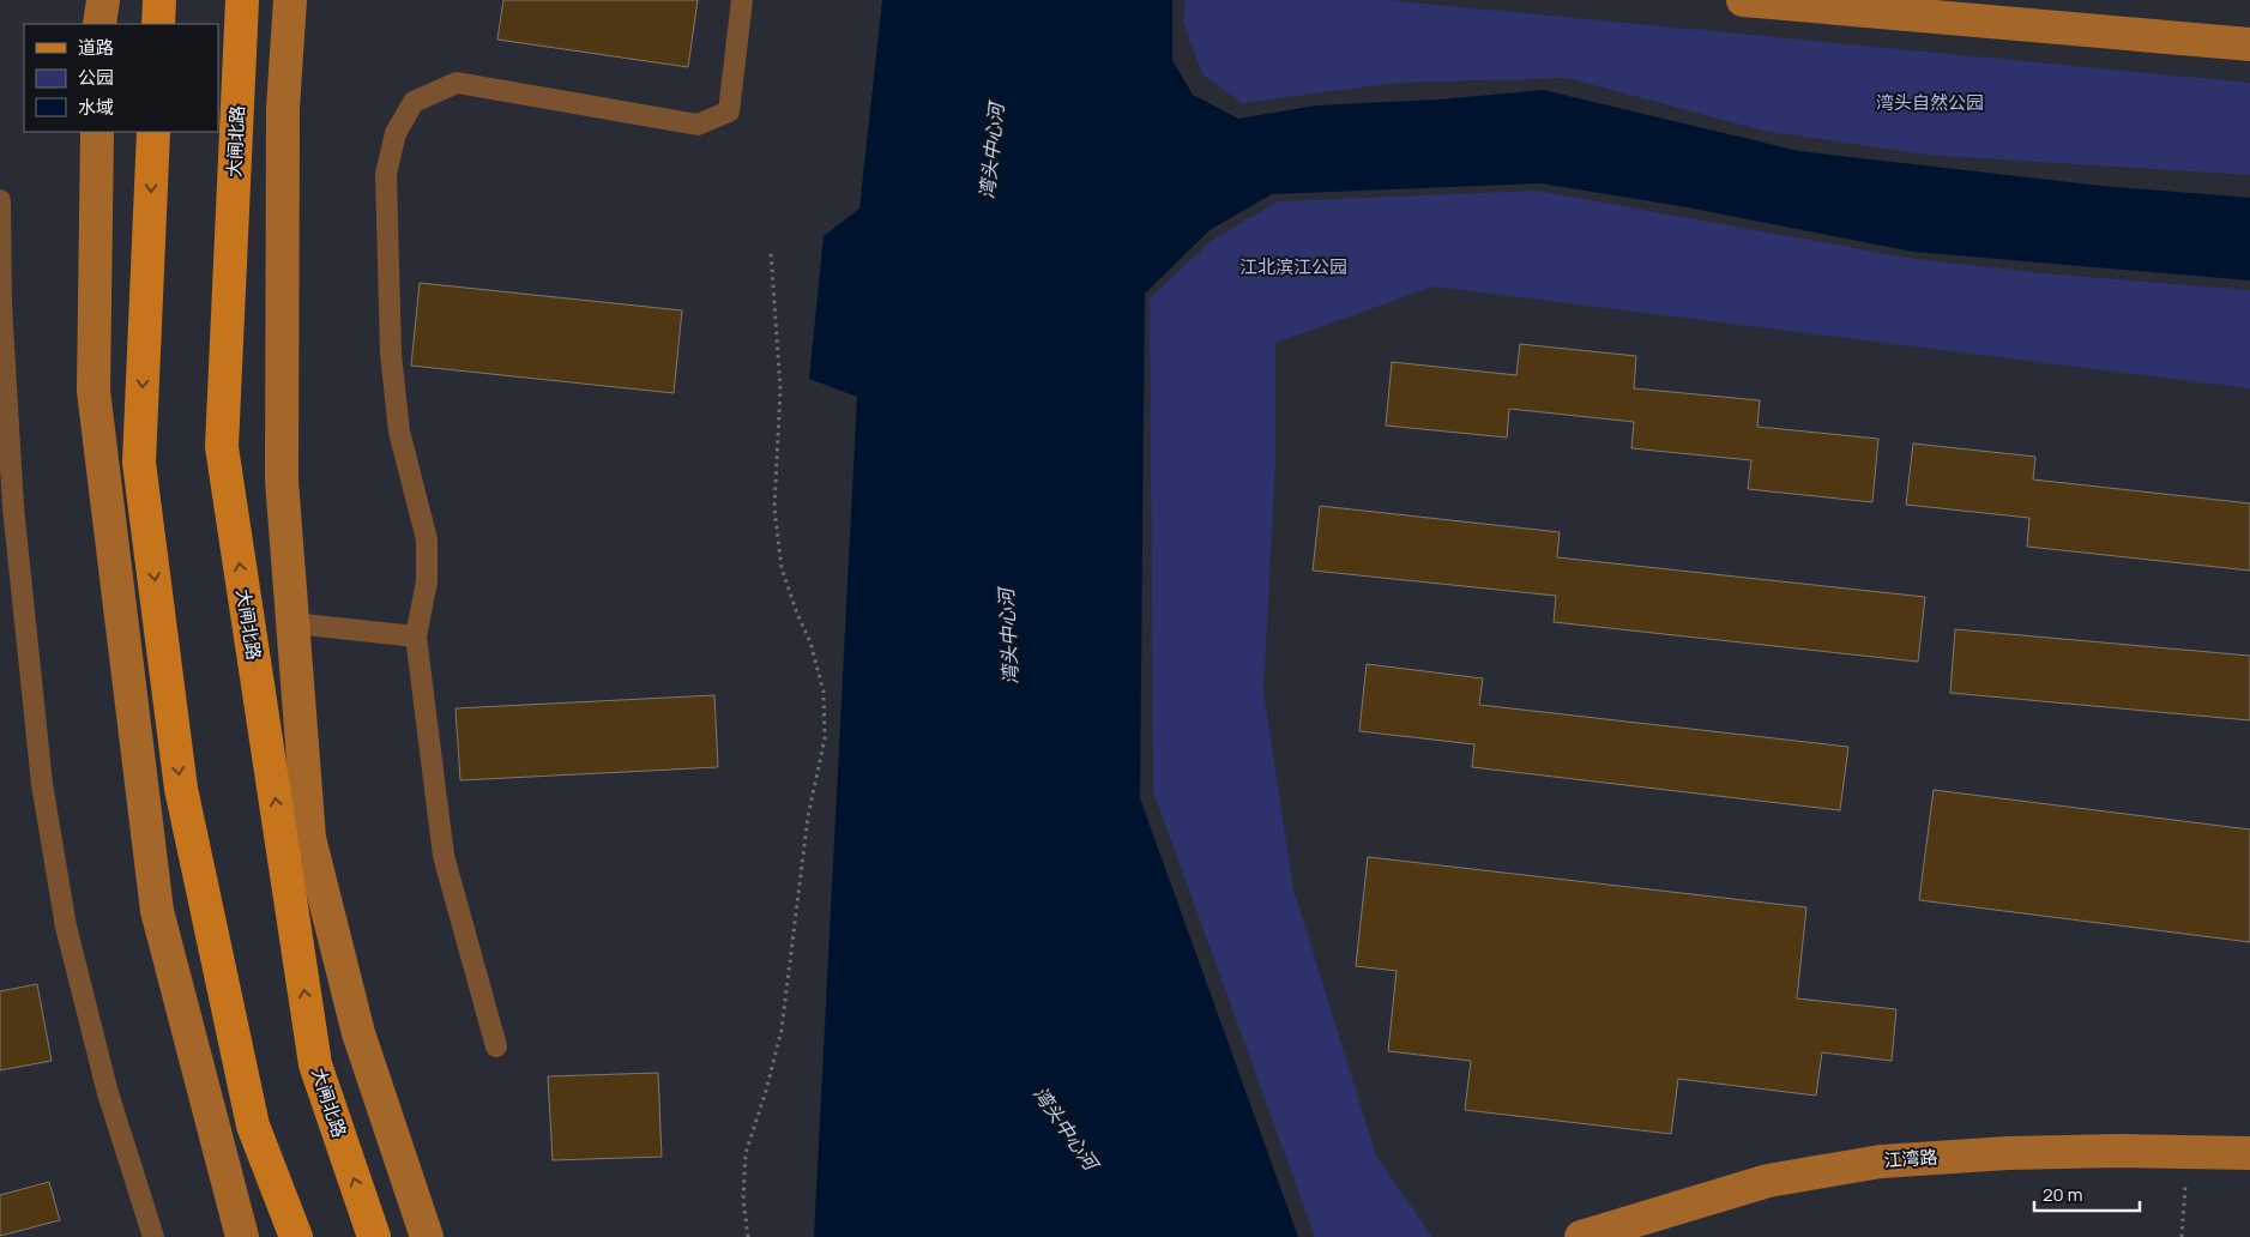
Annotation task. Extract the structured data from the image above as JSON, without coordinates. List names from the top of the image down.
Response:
{
  "streets": {
    "main road": ["大闸北路"],
    "street": ["江湾路"]
  },
  "water": ["湾头中心河"],
  "parks": ["湾头自然公园", "江北滨江公园"],
  "legend": ["道路", "公园", "水域"],
  "scale_bar": "20 m"
}
